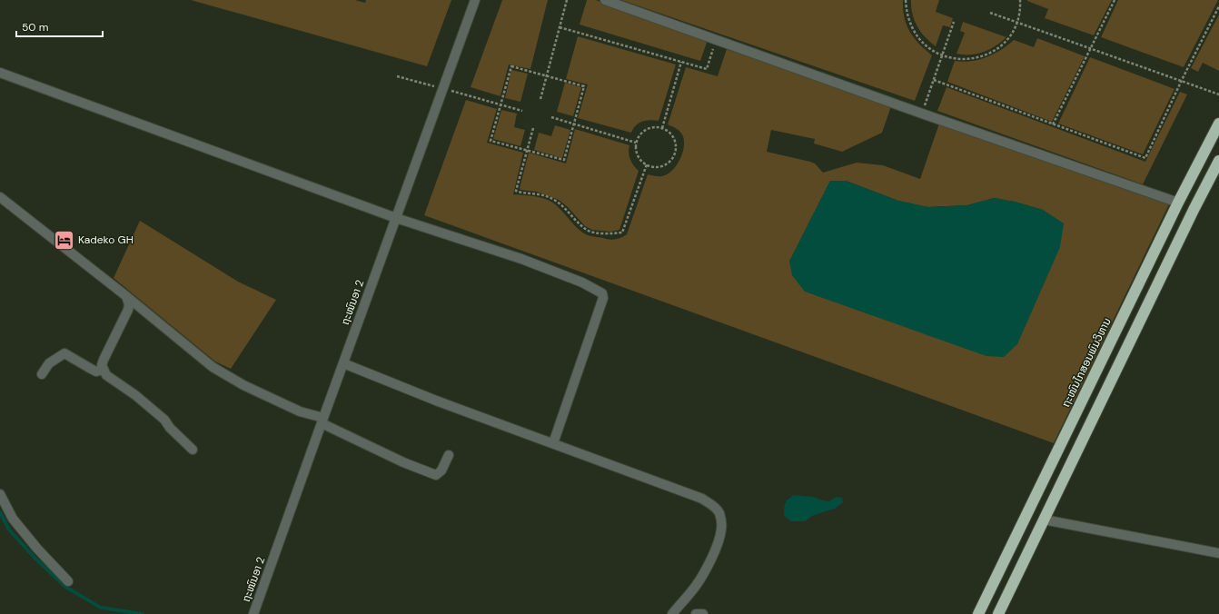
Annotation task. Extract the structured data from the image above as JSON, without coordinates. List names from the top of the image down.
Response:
{
  "streets": {
    "highway": ["ຖະໜົນໄກສອນພົມວິຫານ"],
    "street": ["ຖະໜົນອາ 2"]
  },
  "places": {
    "hotel": ["Kadeko GH"]
  },
  "scale_bar": "50 m"
}
